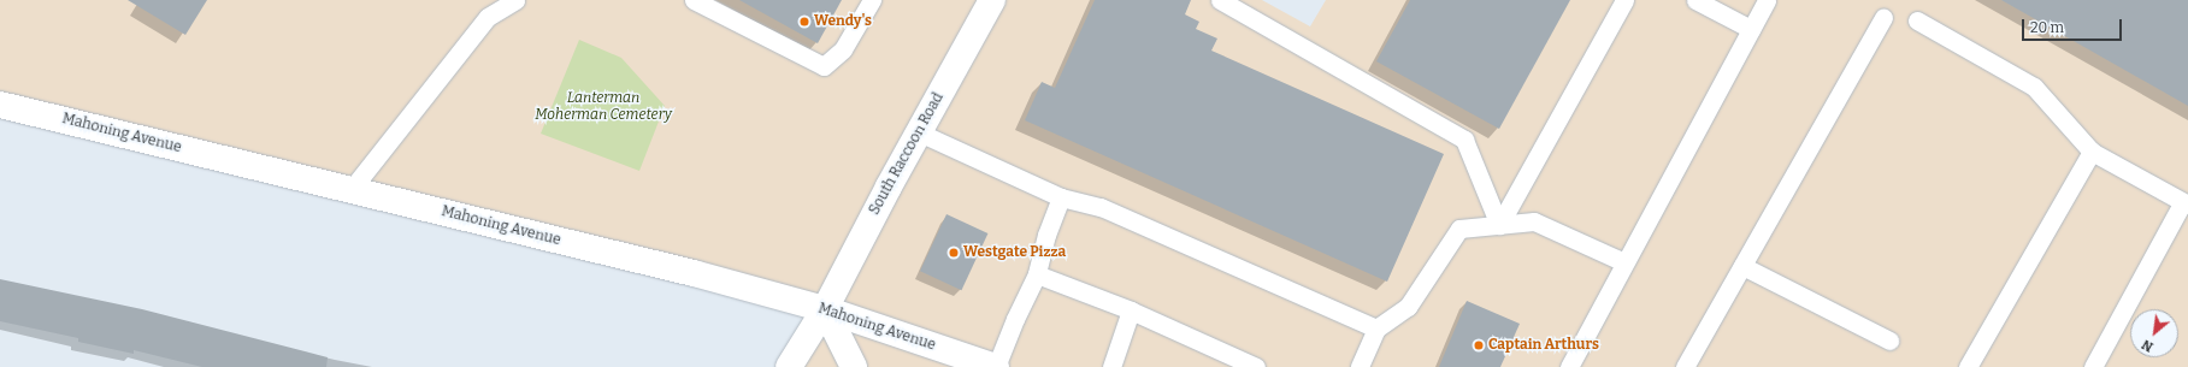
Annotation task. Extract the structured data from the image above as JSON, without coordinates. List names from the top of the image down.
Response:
{
  "streets": {
    "main road": ["Mahoning Avenue", "South Raccoon Road"]
  },
  "crossings": [
    ["Mahoning Avenue", "South Raccoon Road"]
  ],
  "parks": ["Lanterman Moherman Cemetery"],
  "places": ["Wendy's", "Westgate Pizza", "Captain Arthurs"],
  "scale_bar": "20 m",
  "north": "bottom left"
}
